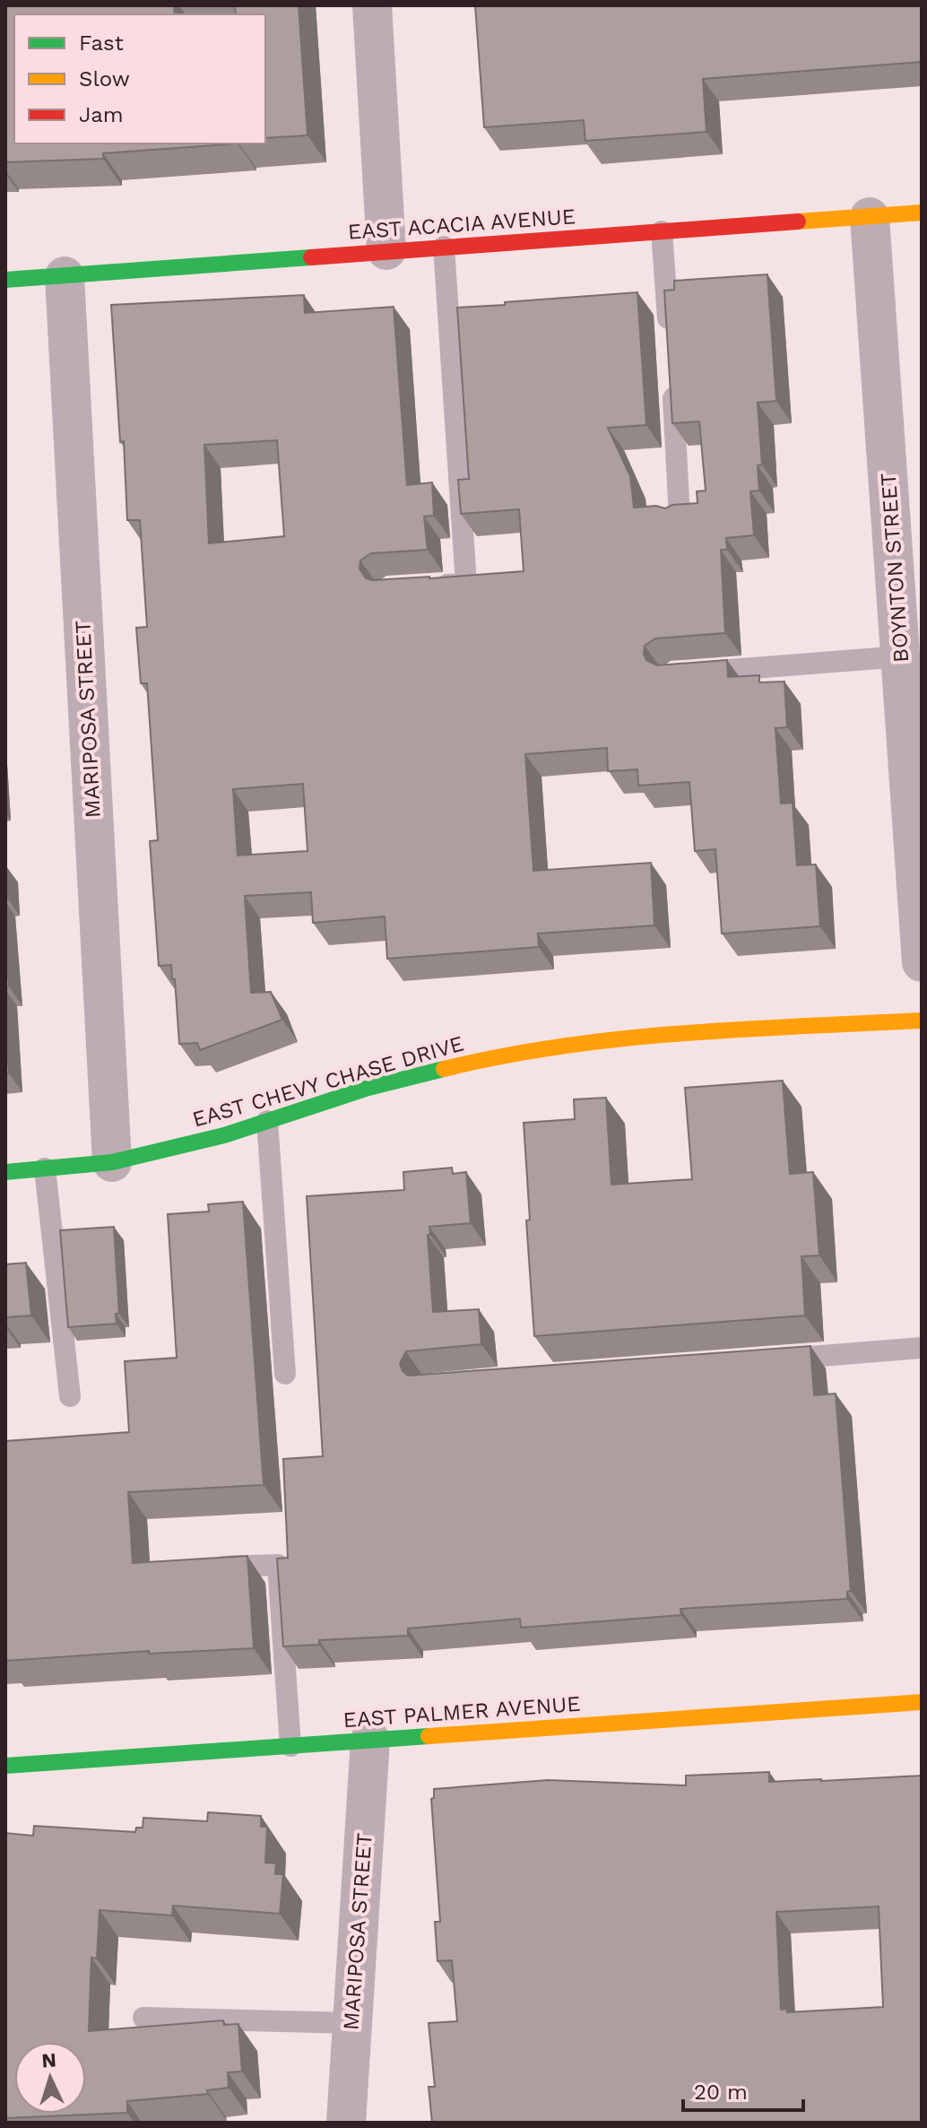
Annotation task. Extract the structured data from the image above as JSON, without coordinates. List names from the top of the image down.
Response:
{
  "streets": {
    "street": [
      "EAST ACACIA AVENUE",
      "BOYNTON STREET",
      "MARIPOSA STREET",
      "EAST CHEVY CHASE DRIVE",
      "EAST PALMER AVENUE"
    ]
  },
  "crossings": [
    ["EAST ACACIA AVENUE", "BOYNTON STREET"],
    ["EAST ACACIA AVENUE", "MARIPOSA STREET"],
    ["MARIPOSA STREET", "EAST CHEVY CHASE DRIVE"],
    ["MARIPOSA STREET", "EAST PALMER AVENUE"]
  ],
  "legend": ["Fast", "Slow", "Jam"],
  "scale_bar": "20 m",
  "north": "top"
}
